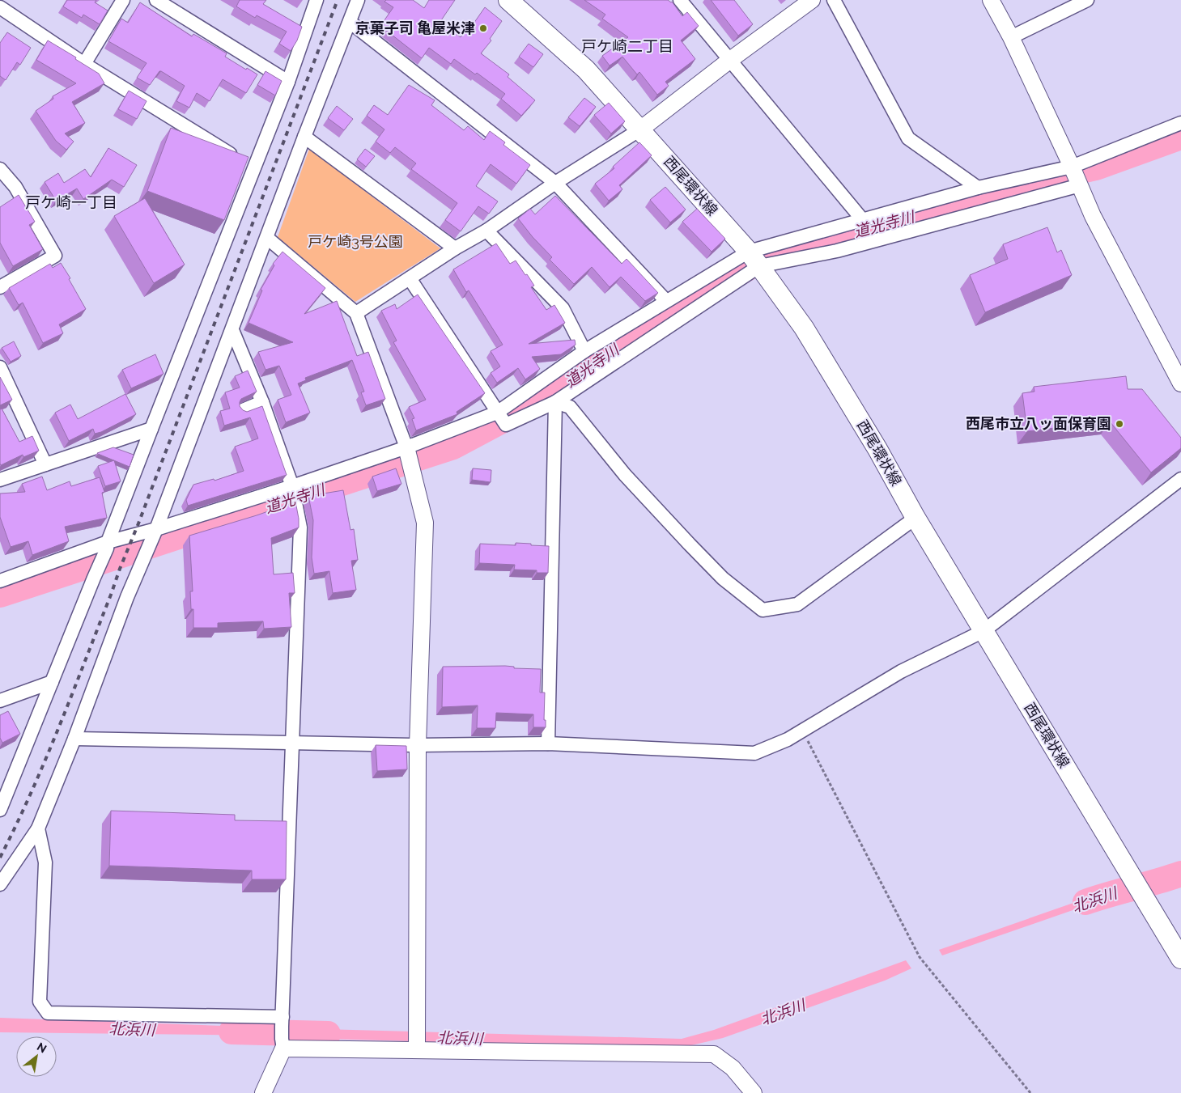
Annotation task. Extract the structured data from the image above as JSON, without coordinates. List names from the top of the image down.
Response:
{
  "streets": {
    "main road": ["西尾環状線"]
  },
  "districts": ["戸ケ崎二丁目", "戸ケ崎一丁目"],
  "water": ["道光寺川", "北浜川"],
  "parks": ["戸ケ崎3号公園"],
  "places": ["京菓子司 亀屋米津", "西尾市立八ッ面保育園"],
  "north": "top right"
}
